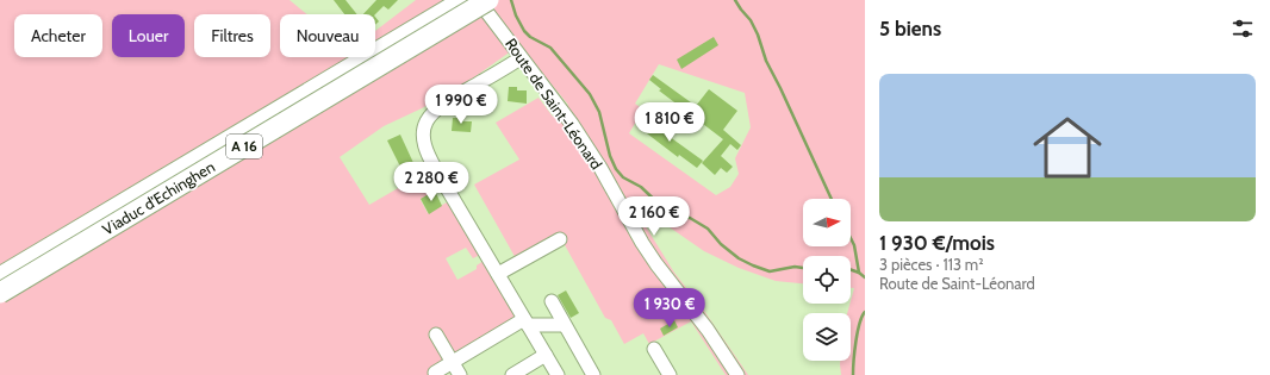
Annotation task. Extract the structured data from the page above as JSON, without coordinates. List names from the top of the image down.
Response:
{
  "streets": {
    "highway": ["A 16", "Viaduc d'Echinghen"],
    "street": ["Route de Saint-Léonard"]
  },
  "north": "right",
  "page": {
    "heading": "5 biens",
    "chip": [
      "Acheter",
      "Louer",
      "Filtres",
      "Nouveau"
    ],
    "list": [
      {
        "name": "1 930 €/mois",
        "note": "3 pièces · 113 m² · Route de Saint-Léonard"
      }
    ],
    "price": [
      "1 990 €",
      "1 810 €",
      "2 280 €",
      "2 160 €",
      "1 930 €"
    ]
  }
}
